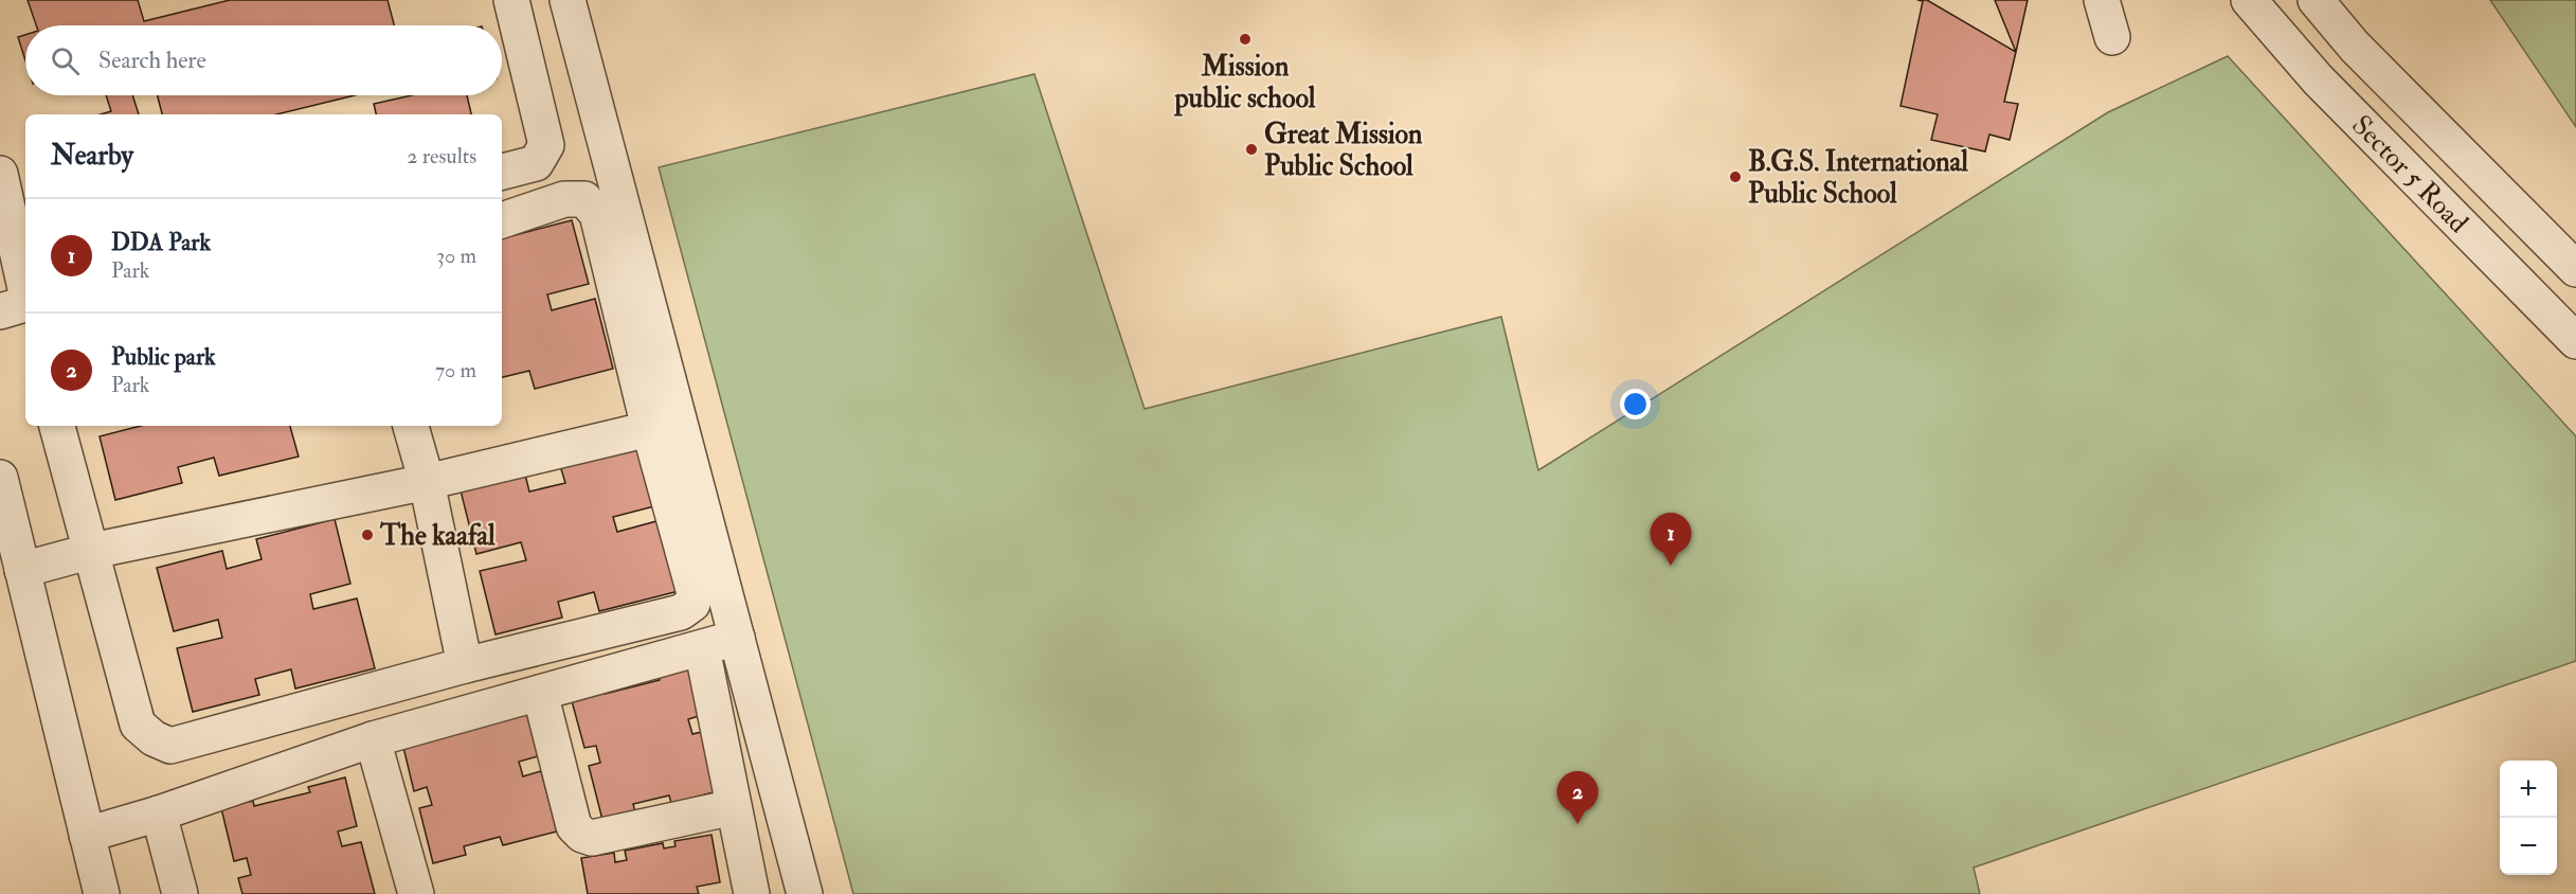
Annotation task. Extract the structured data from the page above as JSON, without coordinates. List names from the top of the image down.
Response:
{
  "streets": {
    "street": ["Sector 5 Road"]
  },
  "places": [
    "Mission public school",
    "Great Mission Public School",
    "B.G.S. International Public School",
    "The kaafal"
  ],
  "page": {
    "search": "Search here",
    "heading": ["Nearby", "2 results"],
    "list": [
      {
        "mark": "1",
        "name": "DDA Park",
        "note": "Park",
        "value": "30 m"
      },
      {
        "mark": "2",
        "name": "Public park",
        "note": "Park",
        "value": "70 m"
      }
    ],
    "pins": ["1", "2"],
    "map_buttons": ["+", "−"]
  }
}
